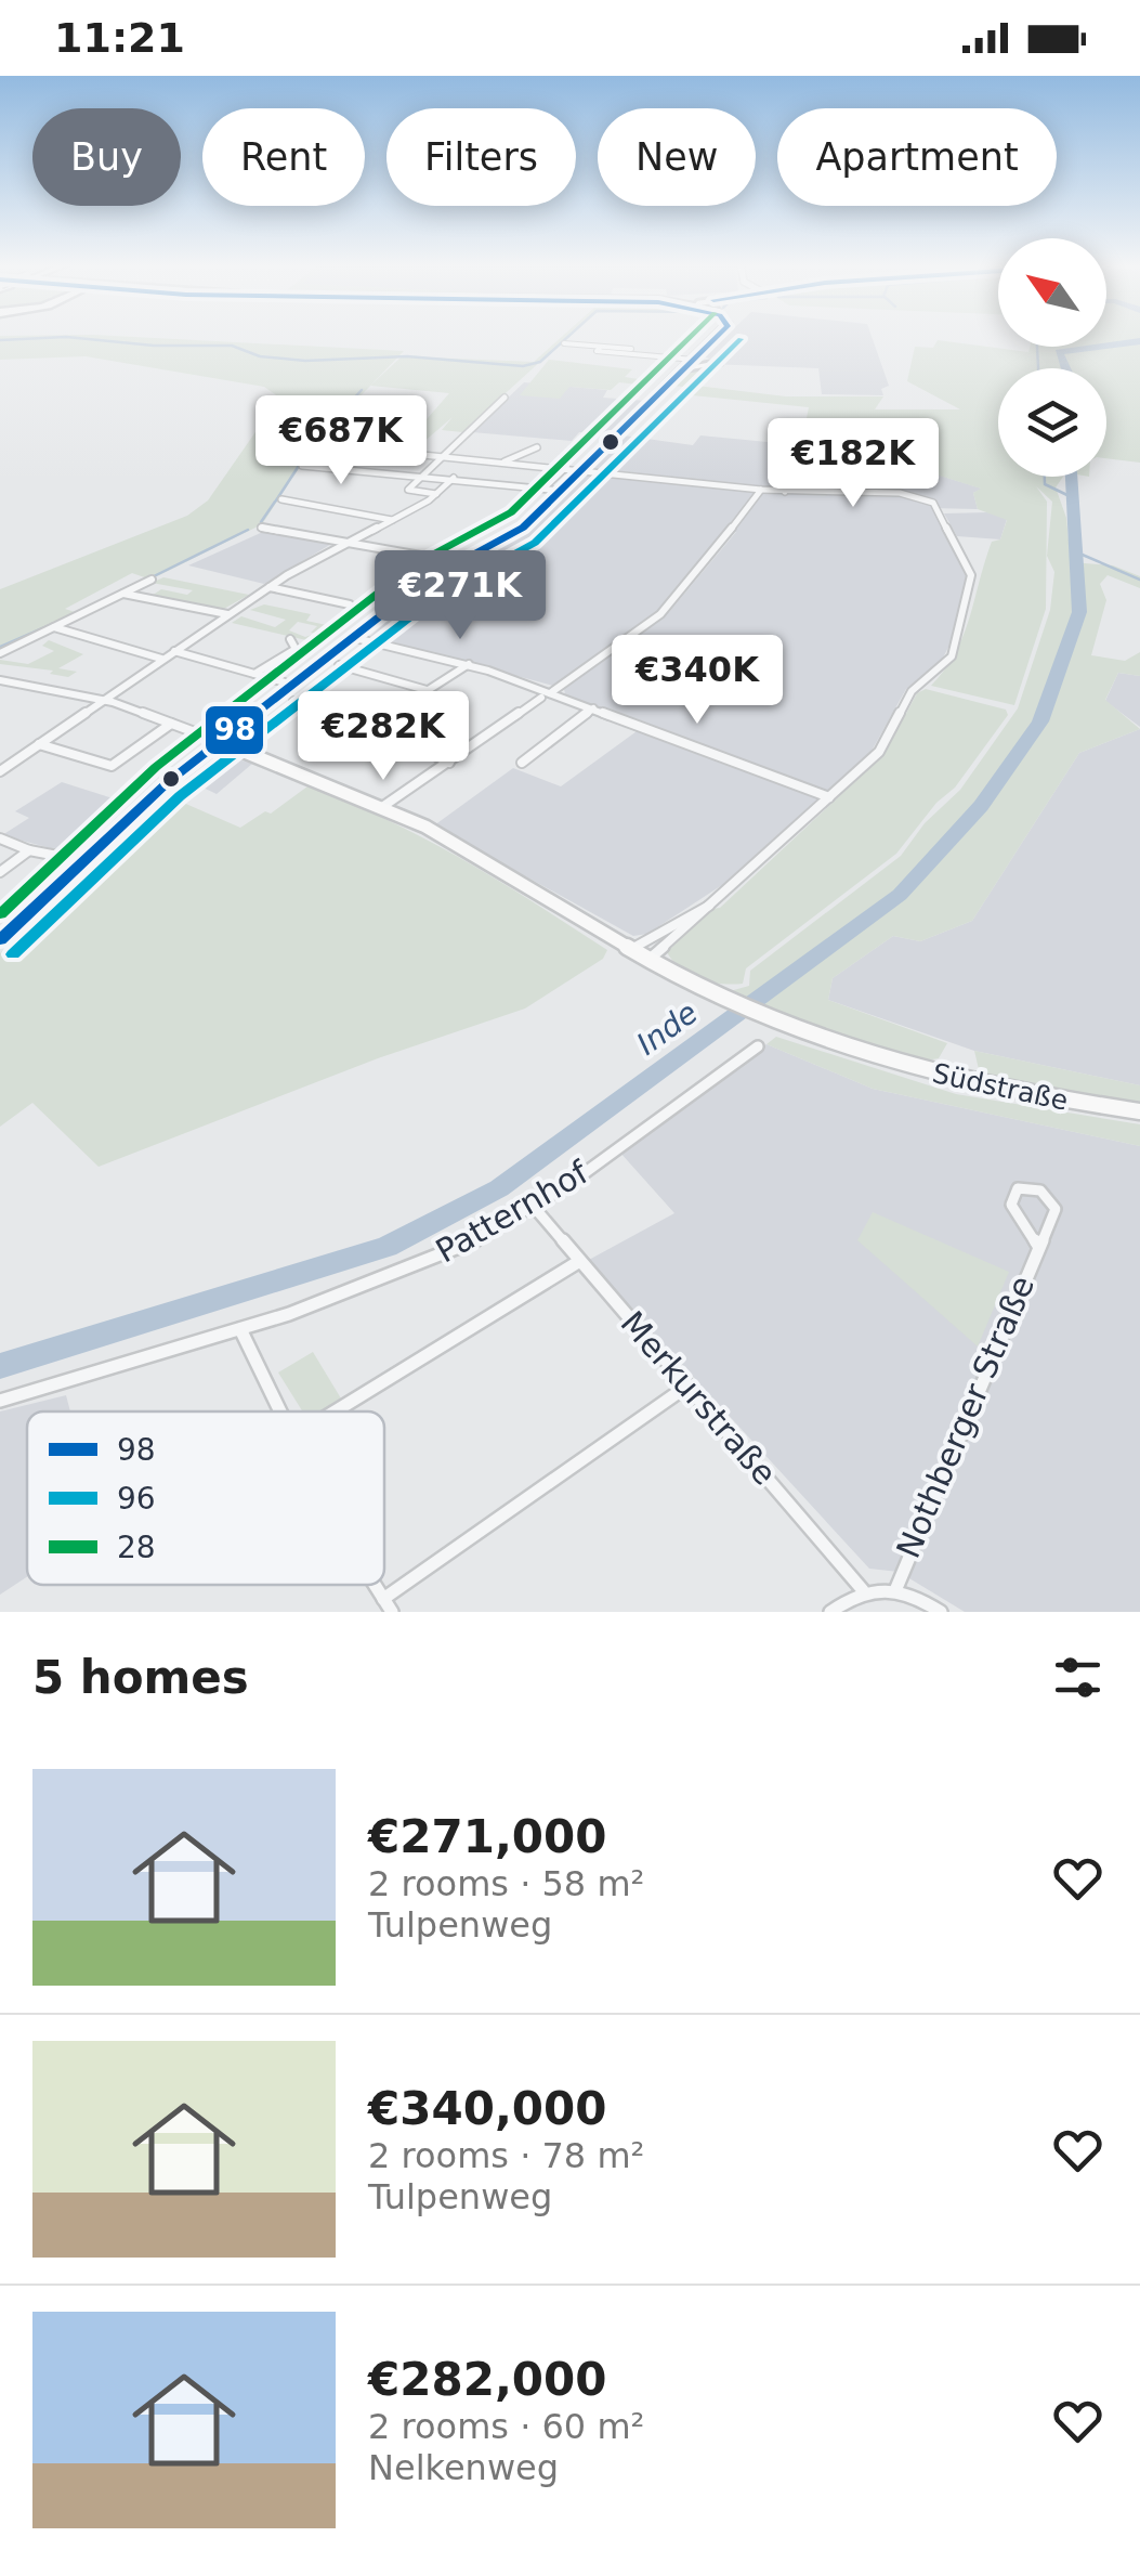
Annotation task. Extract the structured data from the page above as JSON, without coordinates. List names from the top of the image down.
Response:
{
  "streets": {
    "main road": ["Südstraße"],
    "street": ["Patternhof", "Merkurstraße", "Nothberger Straße"]
  },
  "crossings": [
    ["Patternhof", "Merkurstraße"],
    ["Merkurstraße", "Nothberger Straße"]
  ],
  "water": ["Inde"],
  "lines": ["transit line 98", "transit line 28", "transit line 96"],
  "legend": ["98", "96", "28"],
  "north": "top left",
  "page": {
    "status": "11:21",
    "chip": [
      "Buy",
      "Rent",
      "Filters",
      "New",
      "Apartment"
    ],
    "price": [
      "€687K",
      "€182K",
      "€271K",
      "€340K",
      "€282K"
    ],
    "heading": "5 homes",
    "list": [
      {
        "name": "€271,000",
        "note": "2 rooms · 58 m² · Tulpenweg"
      },
      {
        "name": "€340,000",
        "note": "2 rooms · 78 m² · Tulpenweg"
      },
      {
        "name": "€282,000",
        "note": "2 rooms · 60 m² · Nelkenweg"
      }
    ]
  }
}
